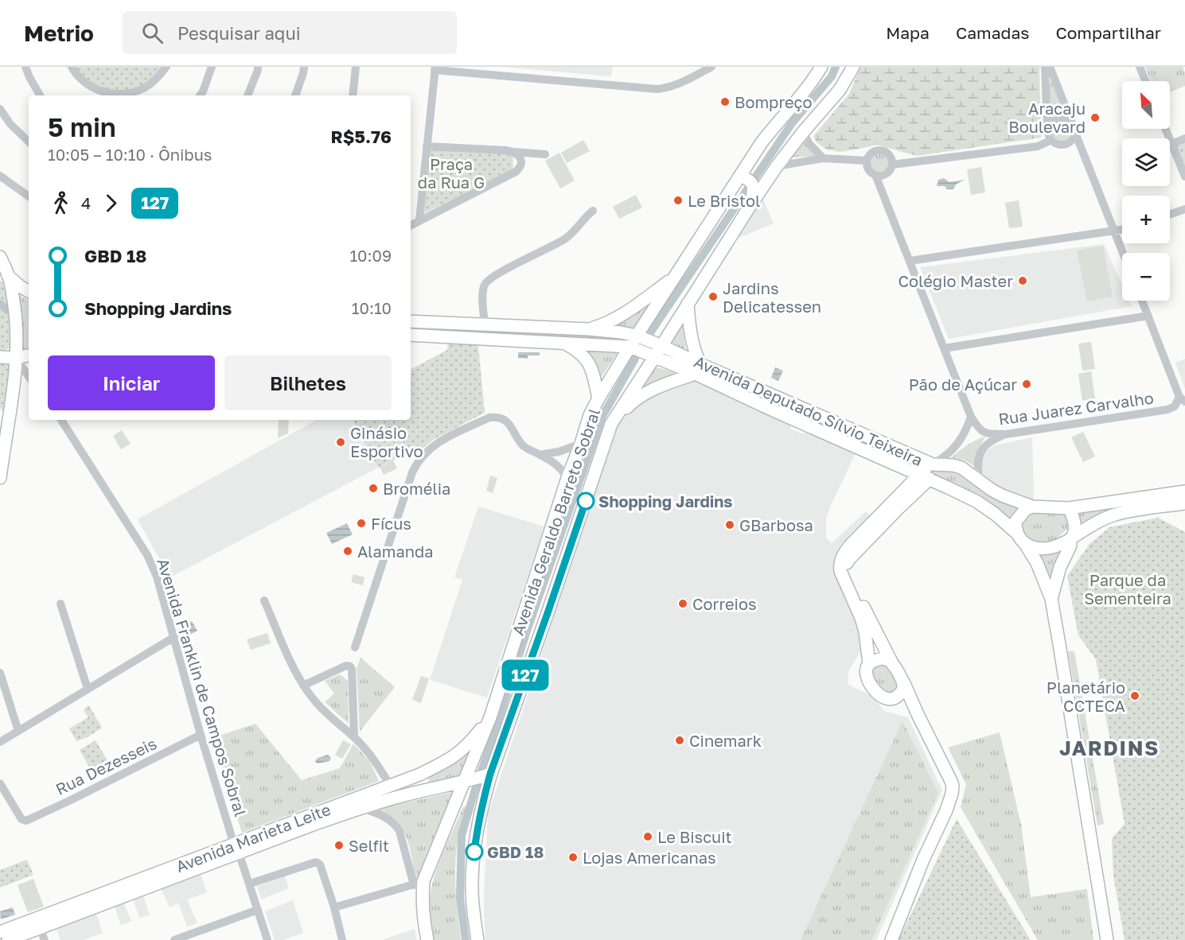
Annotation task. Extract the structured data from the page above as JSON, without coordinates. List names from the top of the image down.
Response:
{
  "streets": {
    "main road": ["Avenida Deputado Sílvio Teixeira", "Avenida Geraldo Barreto Sobral", "Avenida Marieta Leite"],
    "street": ["Rua Juarez Carvalho", "Avenida Franklin de Campos Sobral", "Rua Dezesseis"]
  },
  "crossings": [
    ["Avenida Deputado Sílvio Teixeira", "Avenida Geraldo Barreto Sobral"],
    ["Avenida Geraldo Barreto Sobral", "Avenida Marieta Leite"],
    ["Avenida Franklin de Campos Sobral", "Rua Dezesseis"],
    ["Avenida Franklin de Campos Sobral", "Avenida Marieta Leite"]
  ],
  "districts": ["JARDINS"],
  "parks": ["Praça da Rua G", "Parque da Sementeira"],
  "places": [
    "Bompreço",
    "Aracaju Boulevard",
    "Le Bristol",
    "Colégio Master",
    "Jardins Delicatessen",
    "Pão de Açúcar",
    "Ginásio Esportivo",
    "Bromélia",
    "Shopping Jardins",
    "Fícus",
    "GBarbosa",
    "Alamanda",
    "Correios",
    "Planetário CCTECA",
    "Cinemark",
    "Le Biscuit",
    "Selfit",
    "GBD 18",
    "Lojas Americanas"
  ],
  "lines": ["bus line 127"],
  "north": "top left",
  "page": {
    "header": "Metrio",
    "search": "Pesquisar aqui",
    "nav": ["Mapa", "Camadas", "Compartilhar"],
    "on_map": "127",
    "map_buttons": ["+", "−"],
    "heading": ["5 min", "10:05 – 10:10 · Ônibus", "R$5.76"],
    "legs": ["4", "127"],
    "list": [
      {
        "name": "GBD 18",
        "value": "10:09"
      },
      {
        "name": "Shopping Jardins",
        "value": "10:10"
      }
    ],
    "buttons": ["Iniciar", "Bilhetes"]
  }
}
